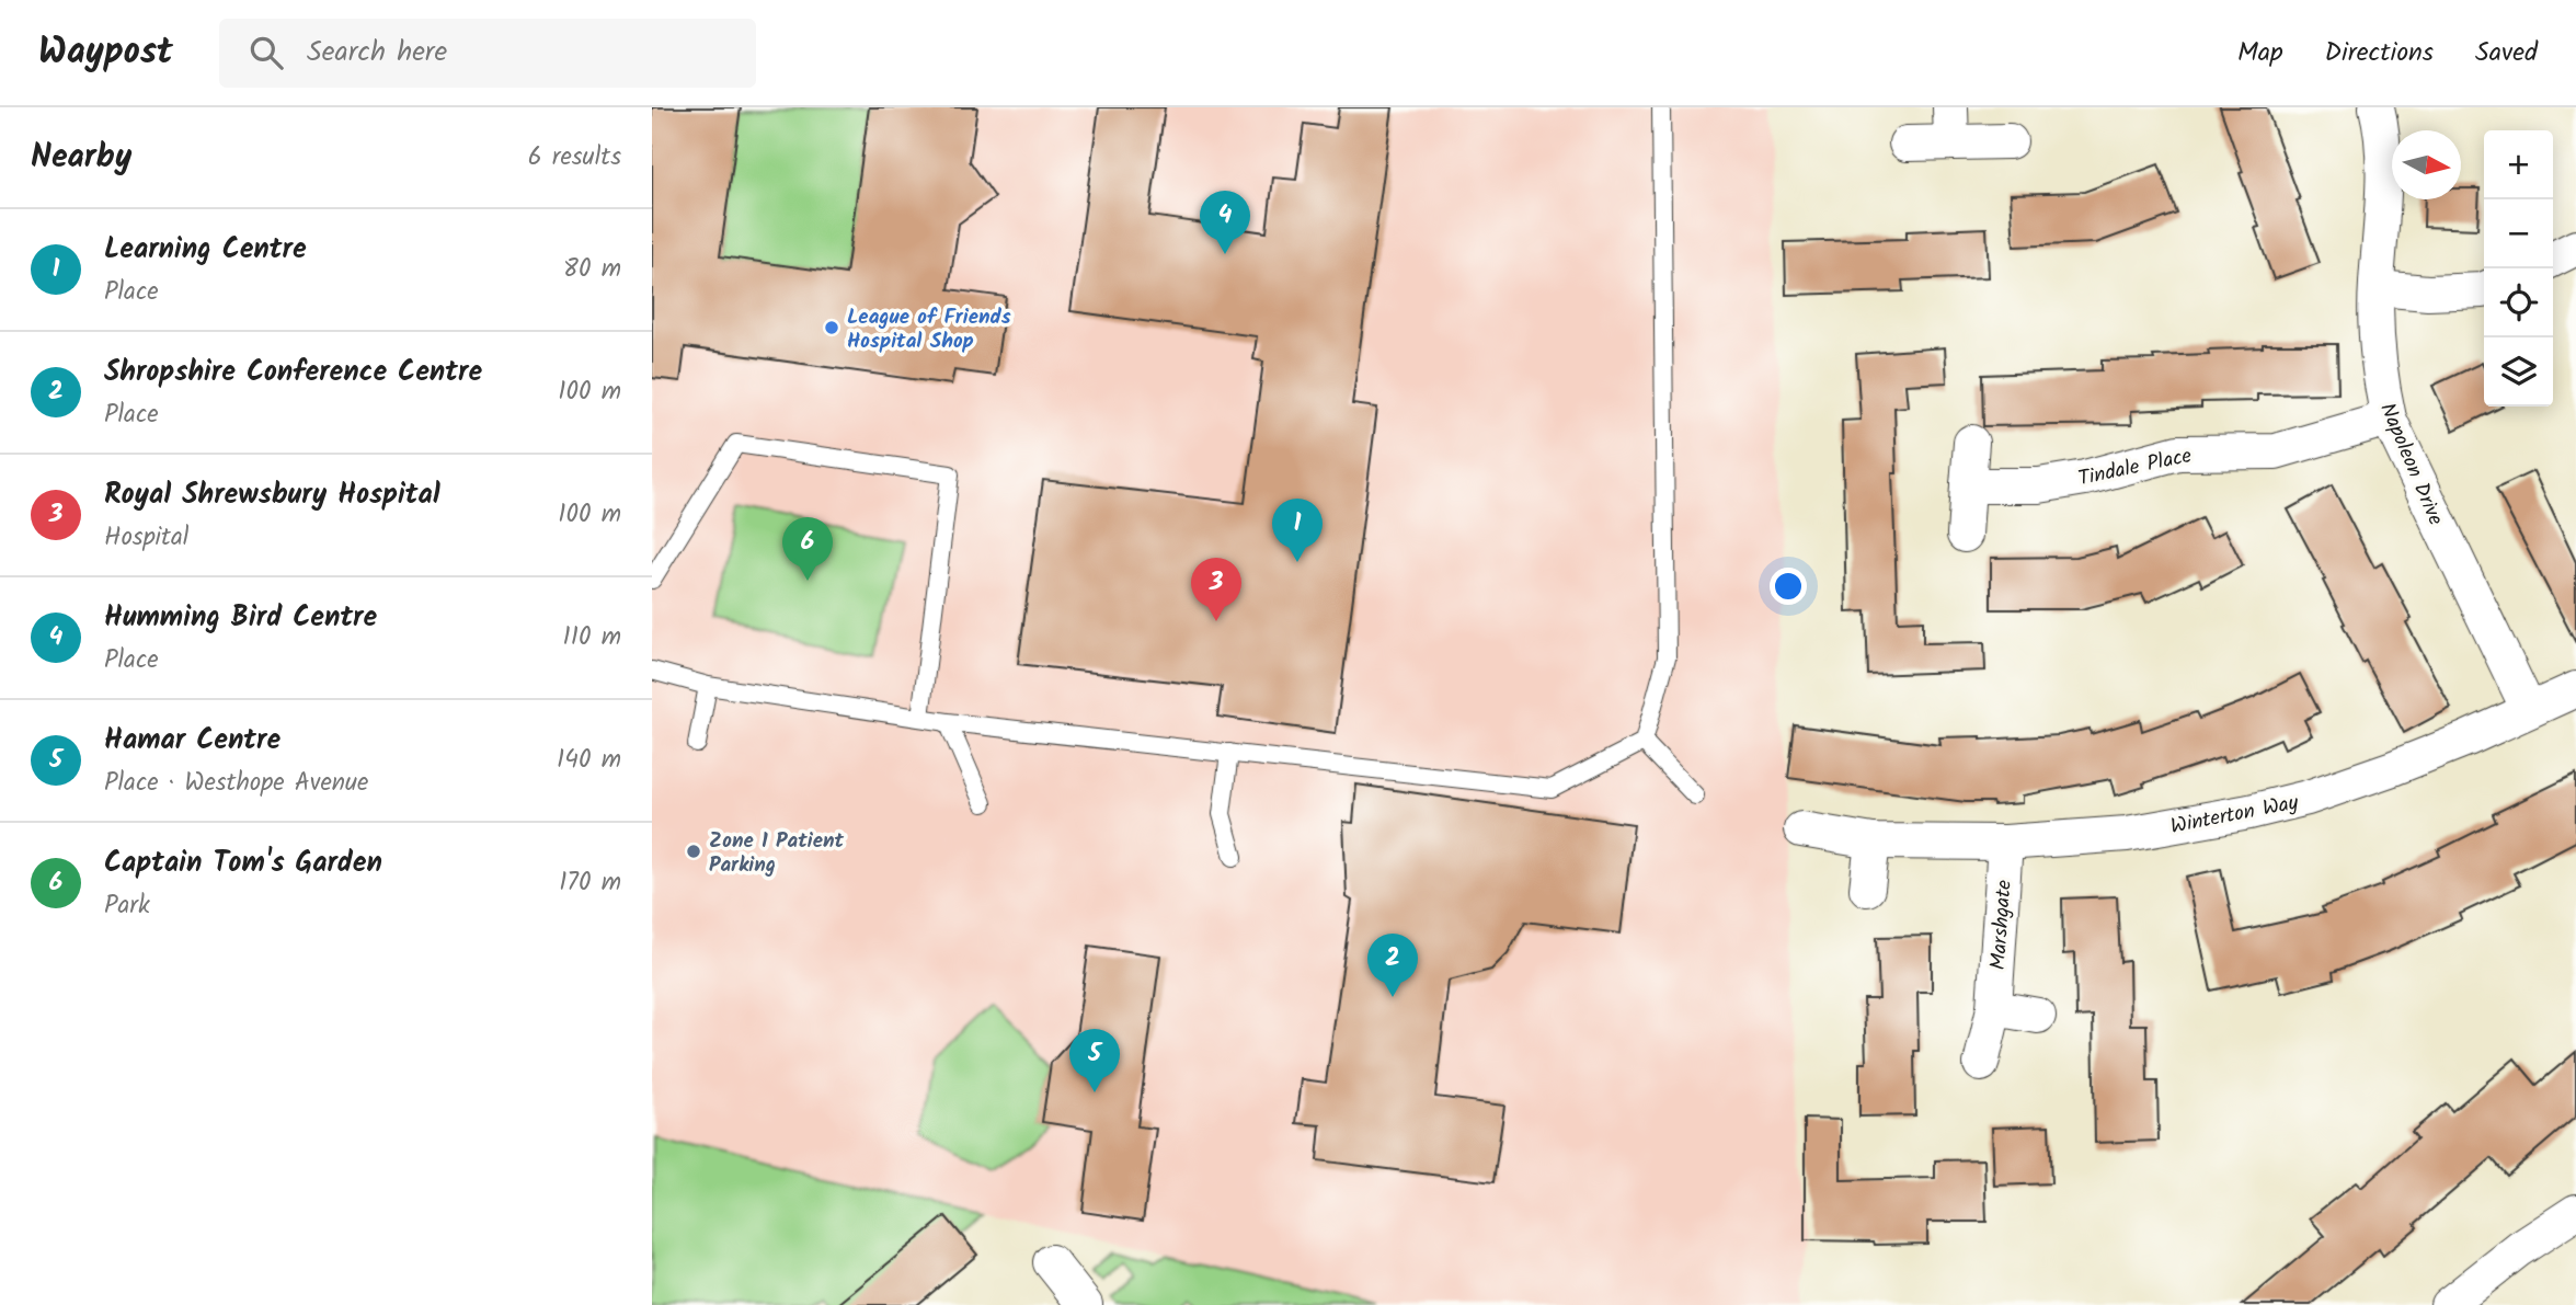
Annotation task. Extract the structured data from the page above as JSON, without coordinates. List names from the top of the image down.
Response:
{
  "streets": {
    "street": [
      "Napoleon Drive",
      "Tindale Place",
      "Winterton Way",
      "Marshgate"
    ]
  },
  "crossings": [
    ["Napoleon Drive", "Tindale Place"],
    ["Napoleon Drive", "Winterton Way"],
    ["Winterton Way", "Marshgate"]
  ],
  "places": ["League of Friends Hospital Shop", "Zone 1 Patient Parking"],
  "north": "right",
  "page": {
    "header": "Waypost",
    "search": "Search here",
    "nav": ["Map", "Directions", "Saved"],
    "heading": ["Nearby", "6 results"],
    "map_buttons": ["+", "−"],
    "pins": [
      "4",
      "1",
      "6",
      "3",
      "2",
      "5"
    ],
    "list": [
      {
        "mark": "1",
        "name": "Learning Centre",
        "note": "Place",
        "value": "80 m"
      },
      {
        "mark": "2",
        "name": "Shropshire Conference Centre",
        "note": "Place",
        "value": "100 m"
      },
      {
        "mark": "3",
        "name": "Royal Shrewsbury Hospital",
        "note": "Hospital",
        "value": "100 m"
      },
      {
        "mark": "4",
        "name": "Humming Bird Centre",
        "note": "Place",
        "value": "110 m"
      },
      {
        "mark": "5",
        "name": "Hamar Centre",
        "note": "Place · Westhope Avenue",
        "value": "140 m"
      },
      {
        "mark": "6",
        "name": "Captain Tom's Garden",
        "note": "Park",
        "value": "170 m"
      }
    ]
  }
}
